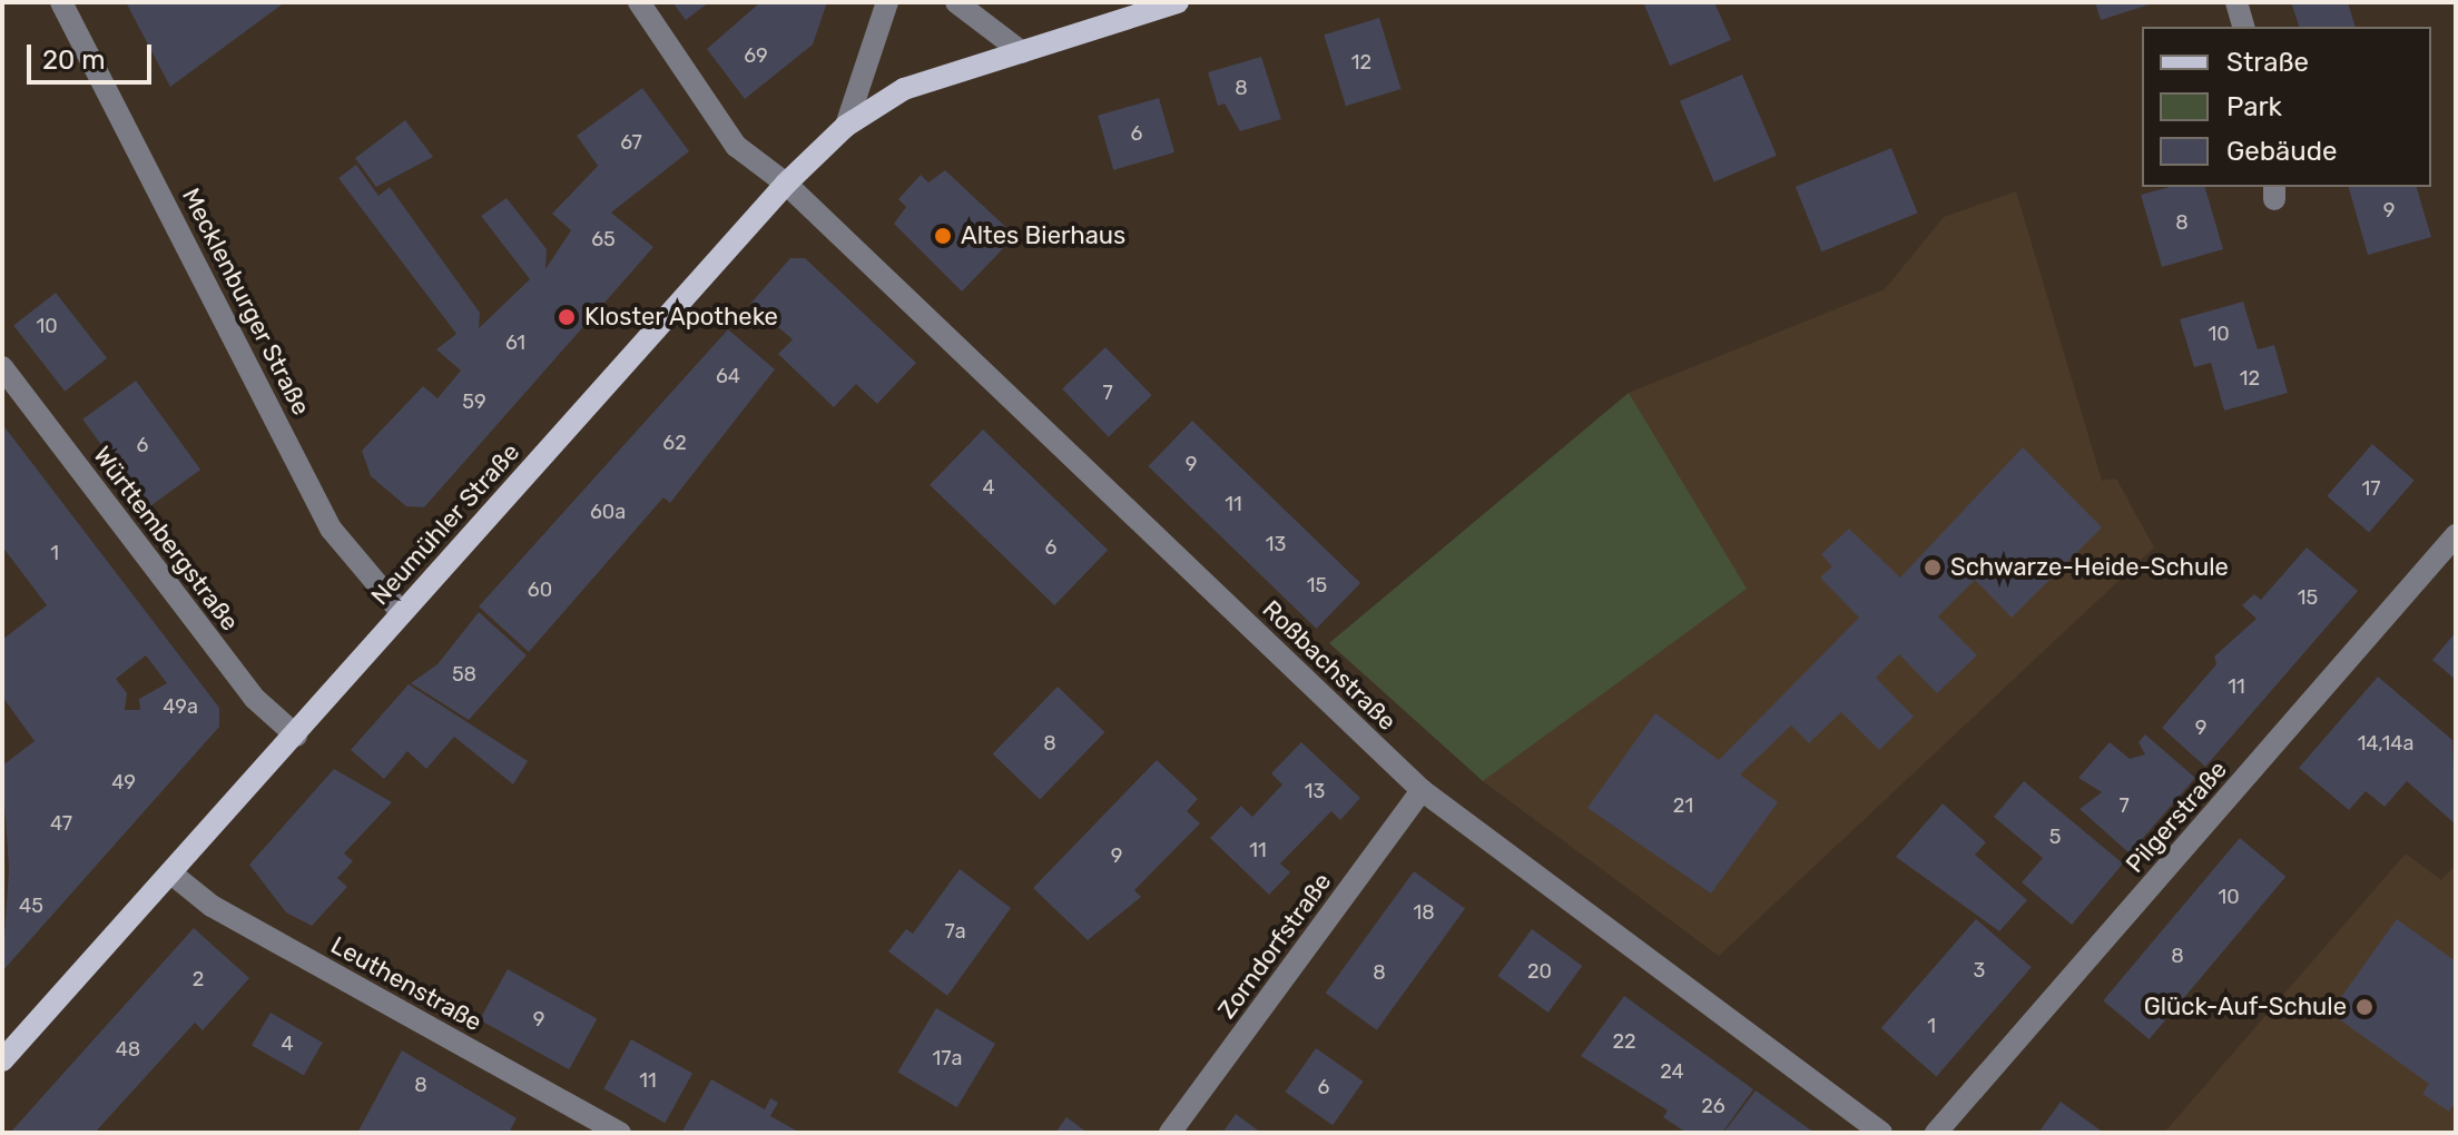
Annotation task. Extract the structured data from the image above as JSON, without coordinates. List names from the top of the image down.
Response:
{
  "streets": {
    "main road": ["Neumühler Straße"],
    "street": [
      "Mecklenburger Straße",
      "Württembergstraße",
      "Roßbachstraße",
      "Pilgerstraße",
      "Zorndorfstraße",
      "Leuthenstraße"
    ]
  },
  "crossings": [
    ["Mecklenburger Straße", "Neumühler Straße"],
    ["Neumühler Straße", "Württembergstraße"],
    ["Neumühler Straße", "Roßbachstraße"],
    ["Neumühler Straße", "Leuthenstraße"],
    ["Roßbachstraße", "Zorndorfstraße"]
  ],
  "places": [
    "Altes Bierhaus",
    "Kloster Apotheke",
    "Schwarze-Heide-Schule",
    "Glück-Auf-Schule"
  ],
  "house_numbers": [
    "69",
    "12",
    "8",
    "6",
    "67",
    "9",
    "8",
    "65",
    "10",
    "10",
    "61",
    "64",
    "12",
    "7",
    "59",
    "62",
    "6",
    "9",
    "4",
    "17",
    "11",
    "60a",
    "13",
    "6",
    "1",
    "15",
    "60",
    "15",
    "58",
    "11",
    "49a",
    "9",
    "8",
    "14,14a",
    "49",
    "13",
    "21",
    "7",
    "47",
    "5",
    "11",
    "9",
    "10",
    "45",
    "18",
    "7a",
    "8",
    "3",
    "20",
    "8",
    "2",
    "9",
    "1",
    "22",
    "4",
    "48",
    "17a",
    "24",
    "11",
    "8",
    "6",
    "26"
  ],
  "legend": ["Straße", "Park", "Gebäude"],
  "scale_bar": "20 m"
}
